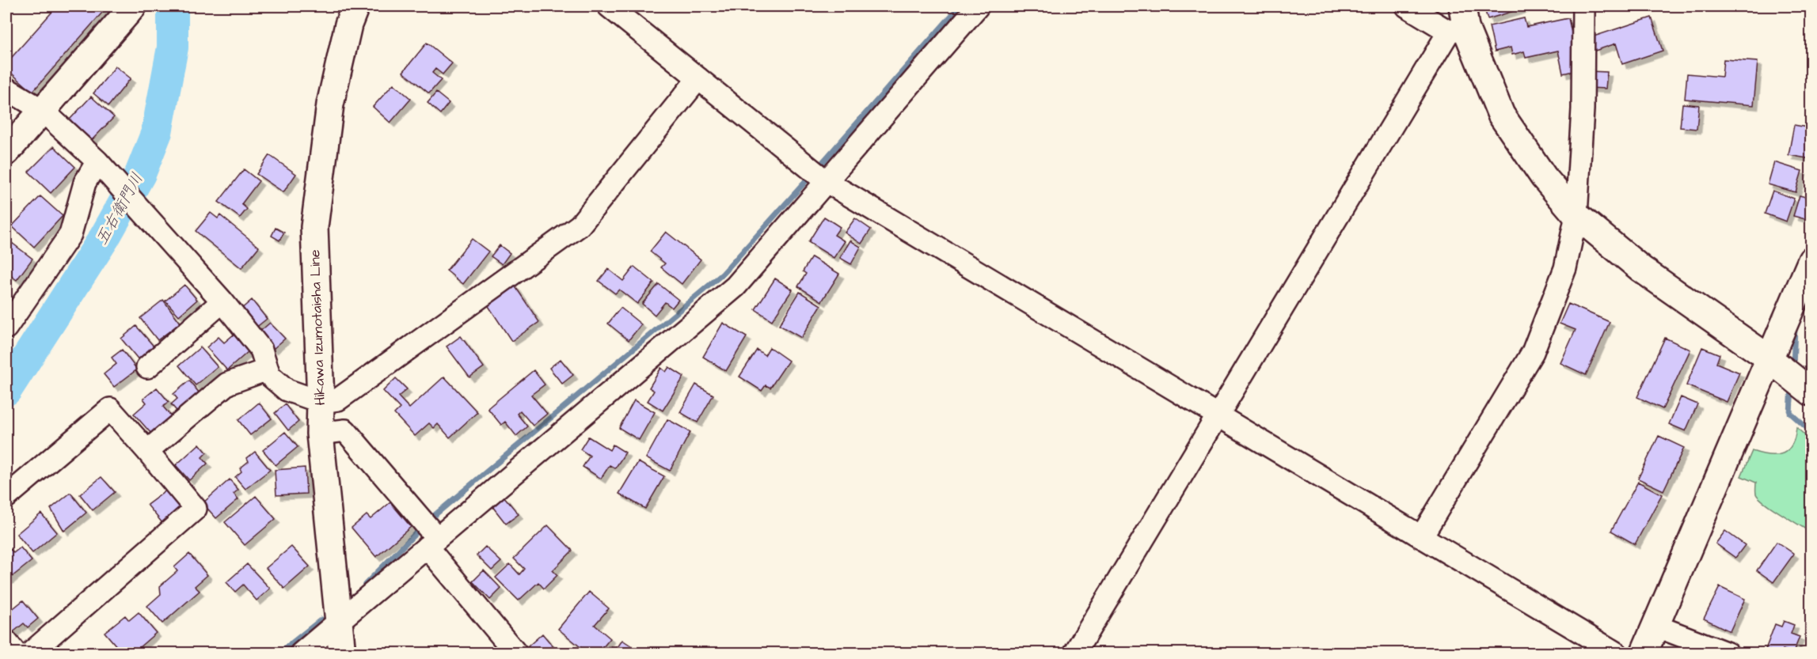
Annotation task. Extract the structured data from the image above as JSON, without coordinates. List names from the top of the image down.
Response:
{
  "streets": {
    "street": ["Hikawa Izumotaisha Line"]
  },
  "water": ["五右衛門川"]
}
